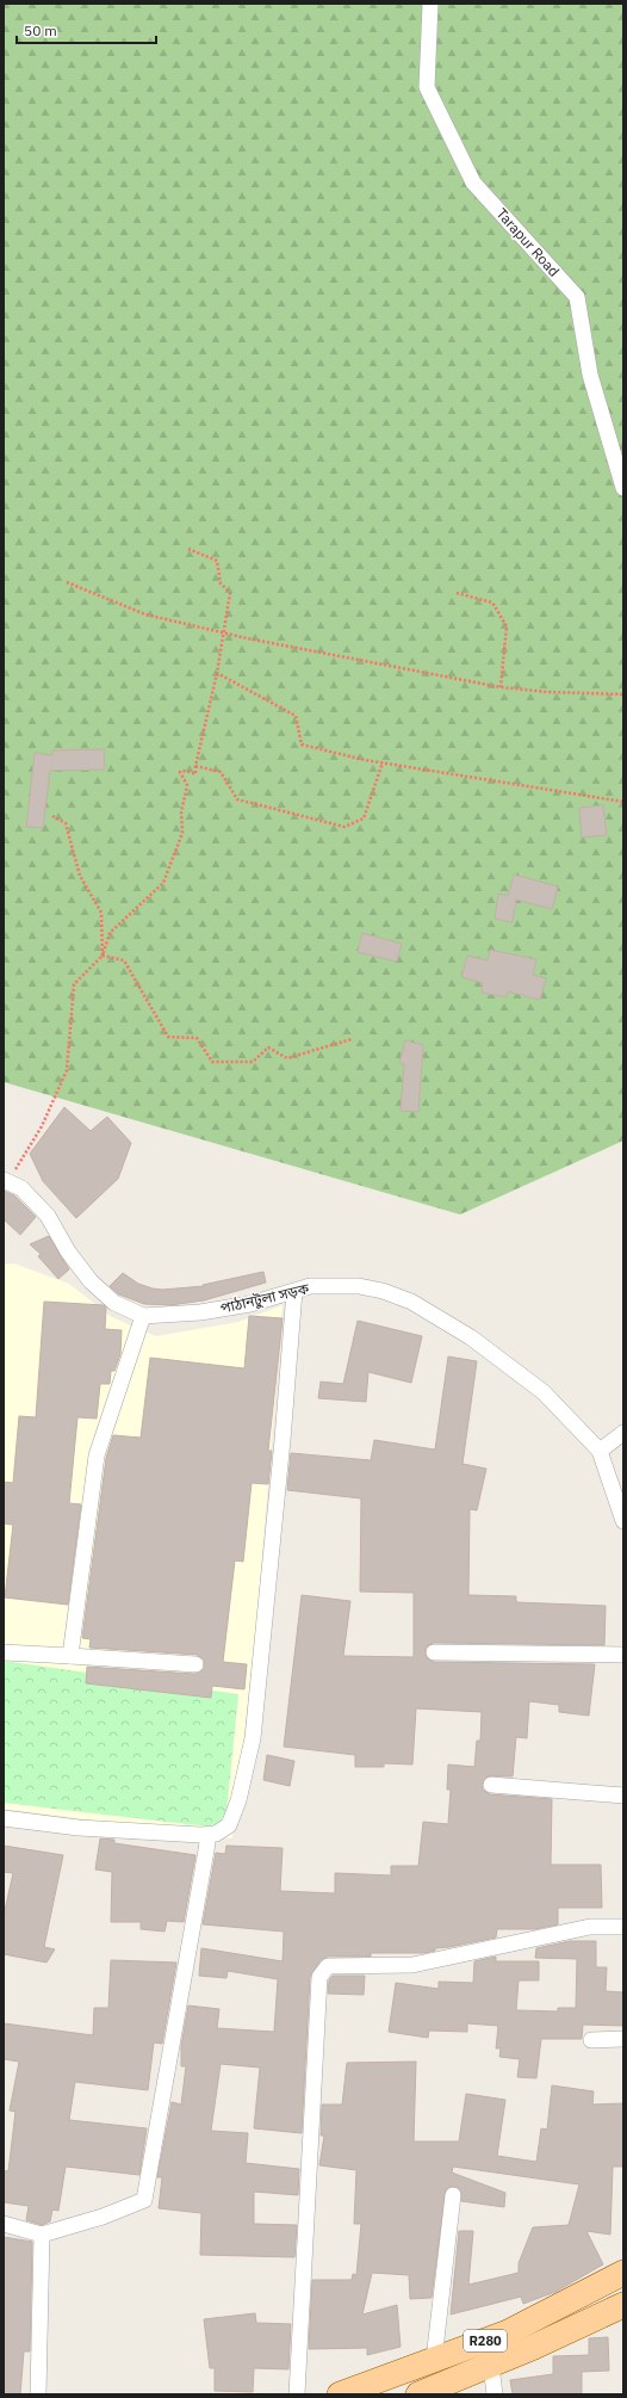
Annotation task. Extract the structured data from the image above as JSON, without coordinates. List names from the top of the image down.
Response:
{
  "streets": {
    "main road": ["R280"],
    "street": ["Tarapur Road", "পাঠানটুলা সড়ক"]
  },
  "scale_bar": "50 m"
}
